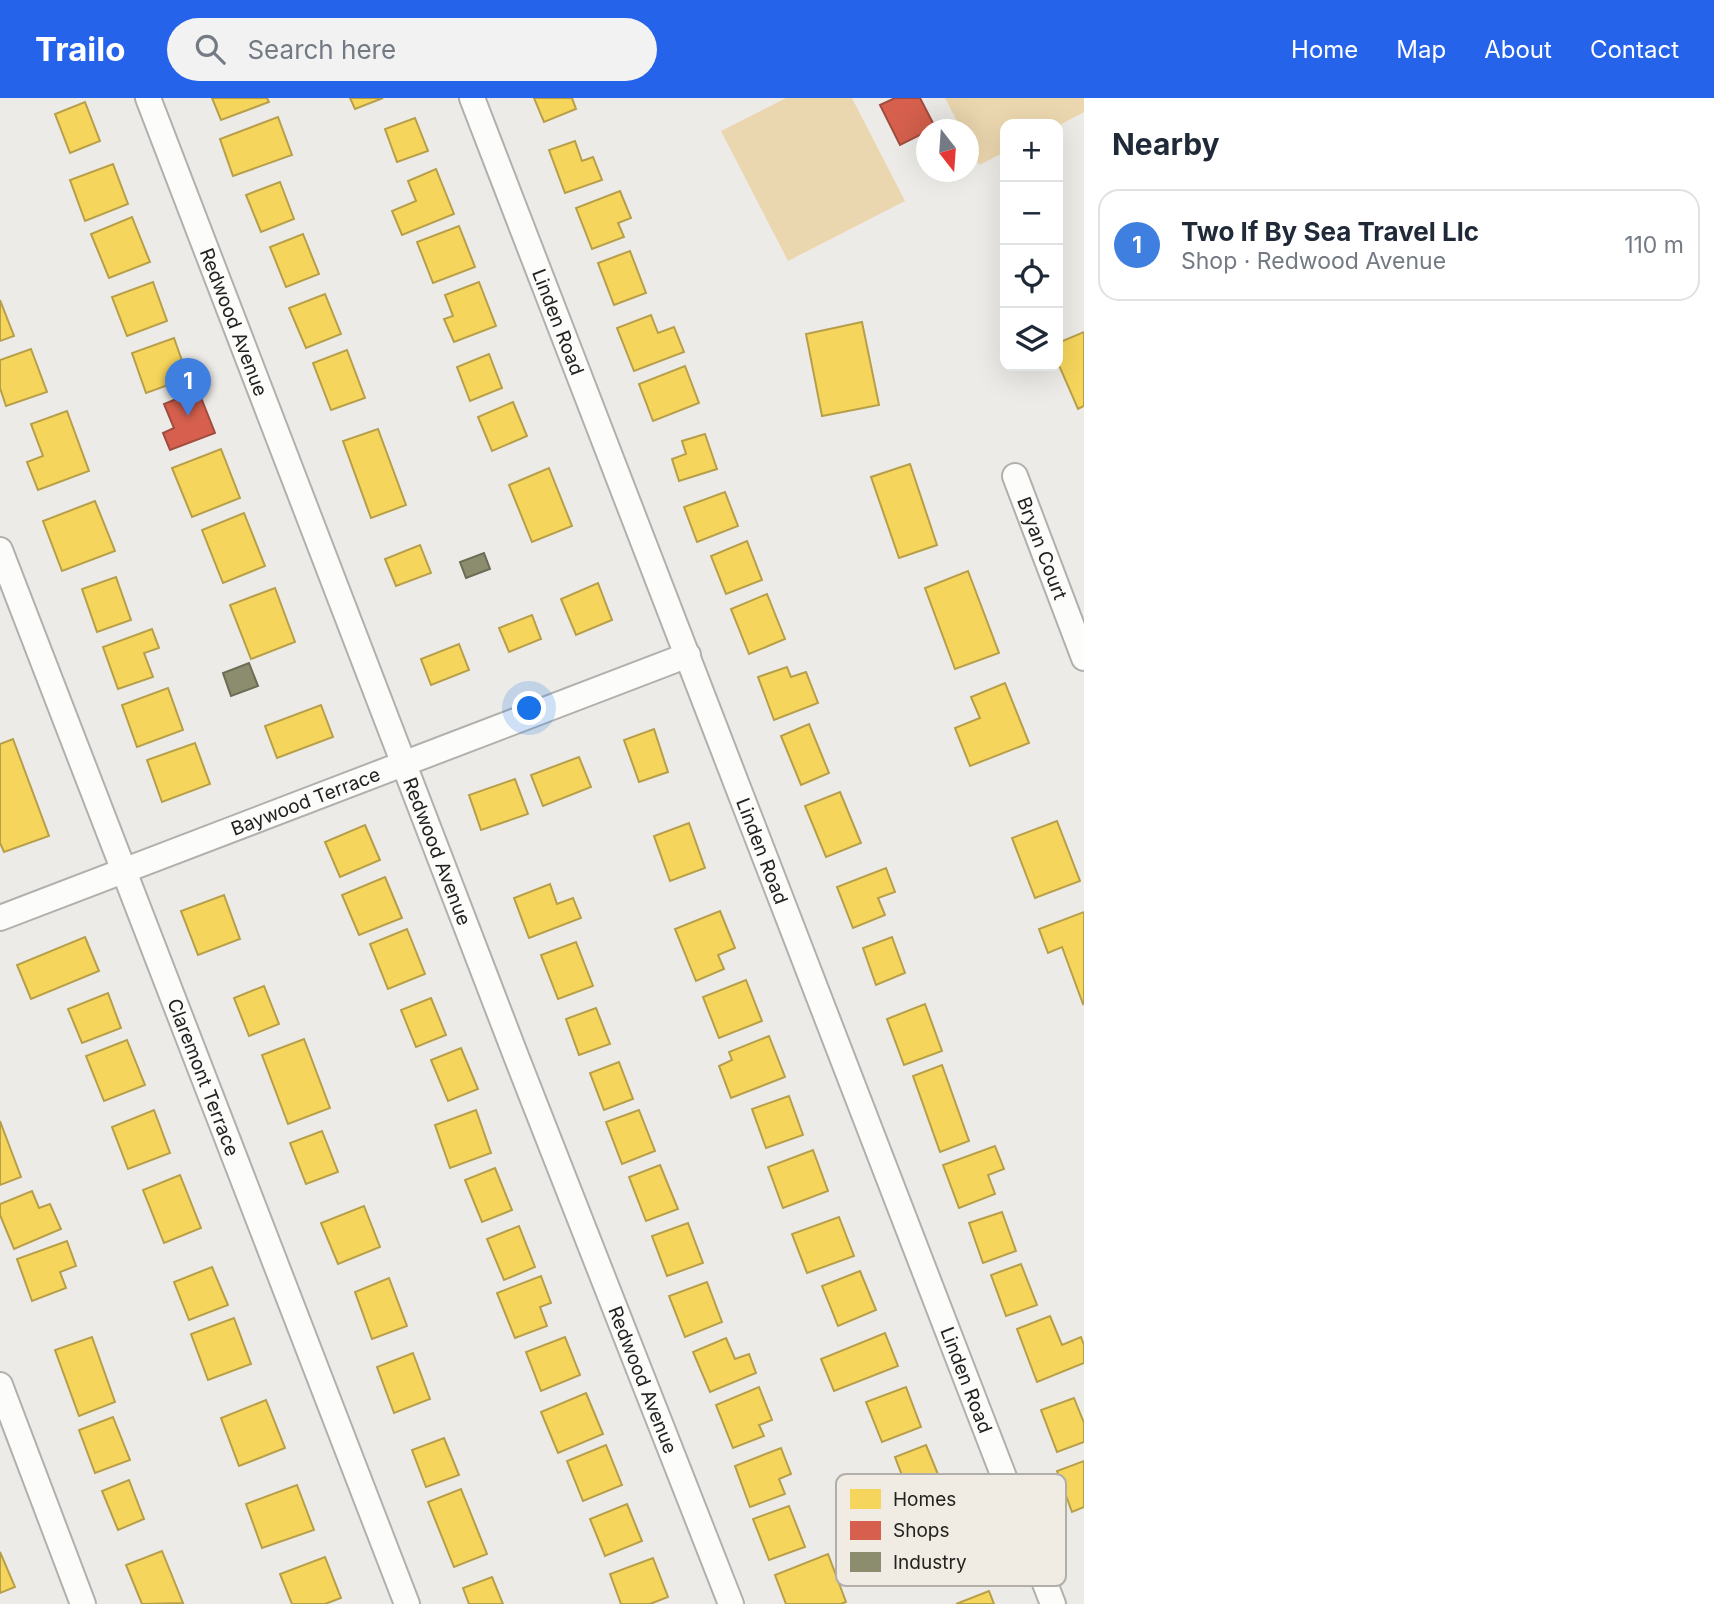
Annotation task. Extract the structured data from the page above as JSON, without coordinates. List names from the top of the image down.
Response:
{
  "streets": {
    "street": [
      "Redwood Avenue",
      "Linden Road",
      "Bryan Court",
      "Baywood Terrace",
      "Claremont Terrace"
    ]
  },
  "crossings": [
    ["Redwood Avenue", "Baywood Terrace"],
    ["Linden Road", "Baywood Terrace"],
    ["Baywood Terrace", "Claremont Terrace"]
  ],
  "legend": ["Homes", "Shops", "Industry"],
  "north": "bottom",
  "page": {
    "header": "Trailo",
    "search": "Search here",
    "nav": [
      "Home",
      "Map",
      "About",
      "Contact"
    ],
    "heading": "Nearby",
    "map_buttons": ["+", "−"],
    "list": [
      {
        "mark": "1",
        "name": "Two If By Sea Travel Llc",
        "note": "Shop · Redwood Avenue",
        "value": "110 m"
      }
    ],
    "pins": "1"
  }
}
